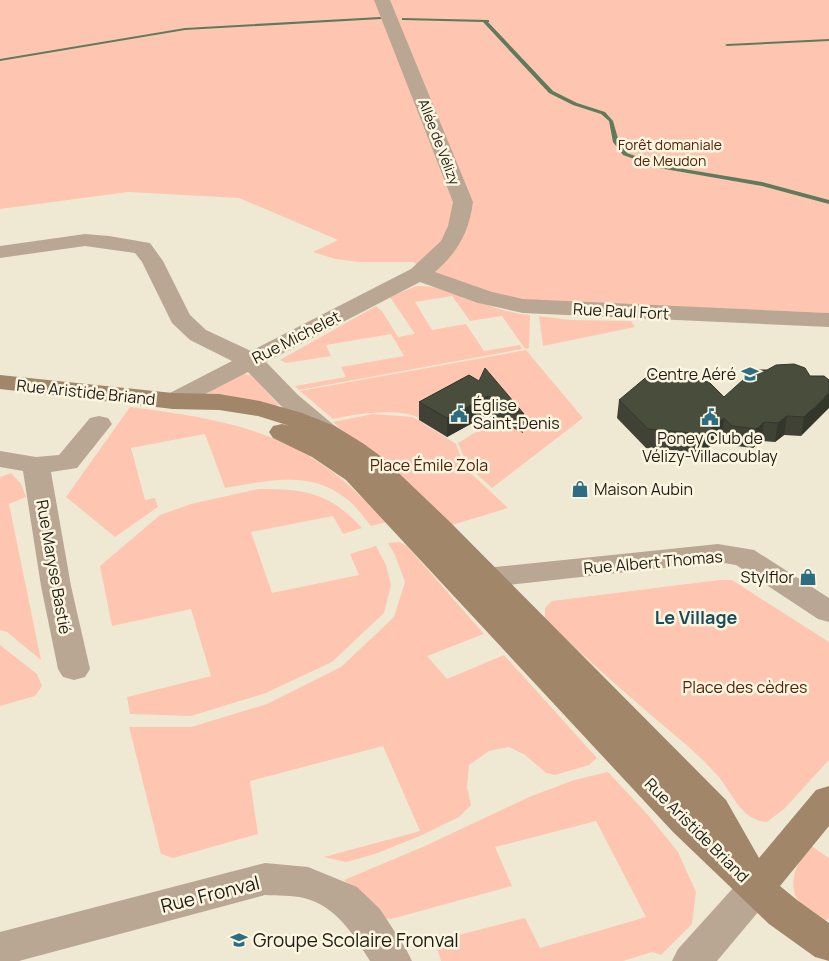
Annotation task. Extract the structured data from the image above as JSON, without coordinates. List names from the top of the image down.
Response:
{
  "streets": {
    "street": [
      "Allée de Vélizy",
      "Rue Paul Fort",
      "Rue Michelet",
      "Rue Aristide Briand",
      "Rue Albert Thomas",
      "Rue Maryse Bastié",
      "Rue Fronval"
    ]
  },
  "crossings": [
    ["Allée de Vélizy", "Rue Paul Fort"],
    ["Allée de Vélizy", "Rue Michelet"],
    ["Rue Paul Fort", "Rue Michelet"],
    ["Rue Michelet", "Rue Aristide Briand"],
    ["Rue Aristide Briand", "Rue Albert Thomas"]
  ],
  "districts": ["Le Village"],
  "parks": ["Forêt domaniale de Meudon", "Place Émile Zola", "Place des cèdres"],
  "places": {
    "school or university": ["Centre Aéré", "Groupe Scolaire Fronval"],
    "public building": ["Église Saint-Denis", "Poney Club de Vélizy-Villacoublay"],
    "shop": ["Maison Aubin", "Stylflor"]
  }
}
